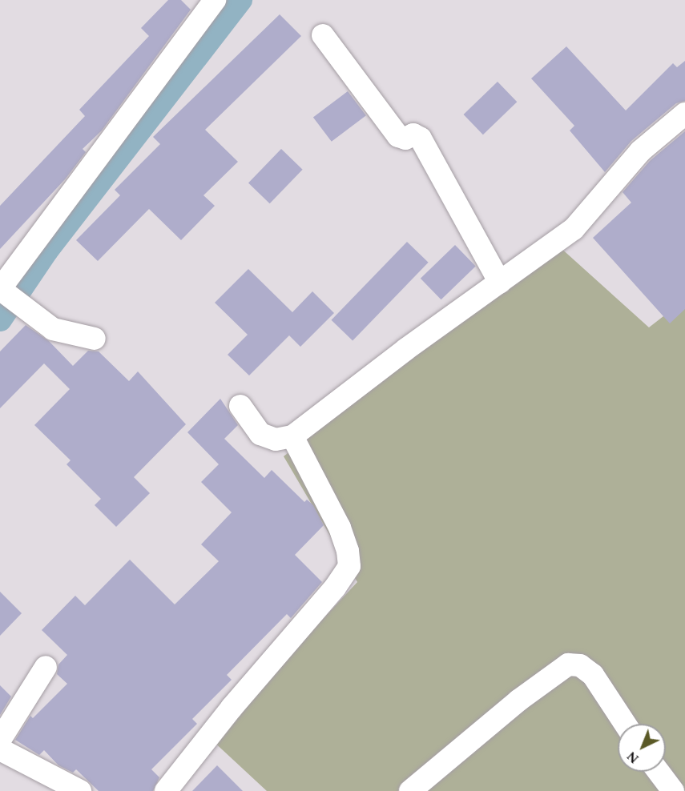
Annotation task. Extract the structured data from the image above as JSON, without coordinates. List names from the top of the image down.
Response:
{
  "north": "bottom left"
}
